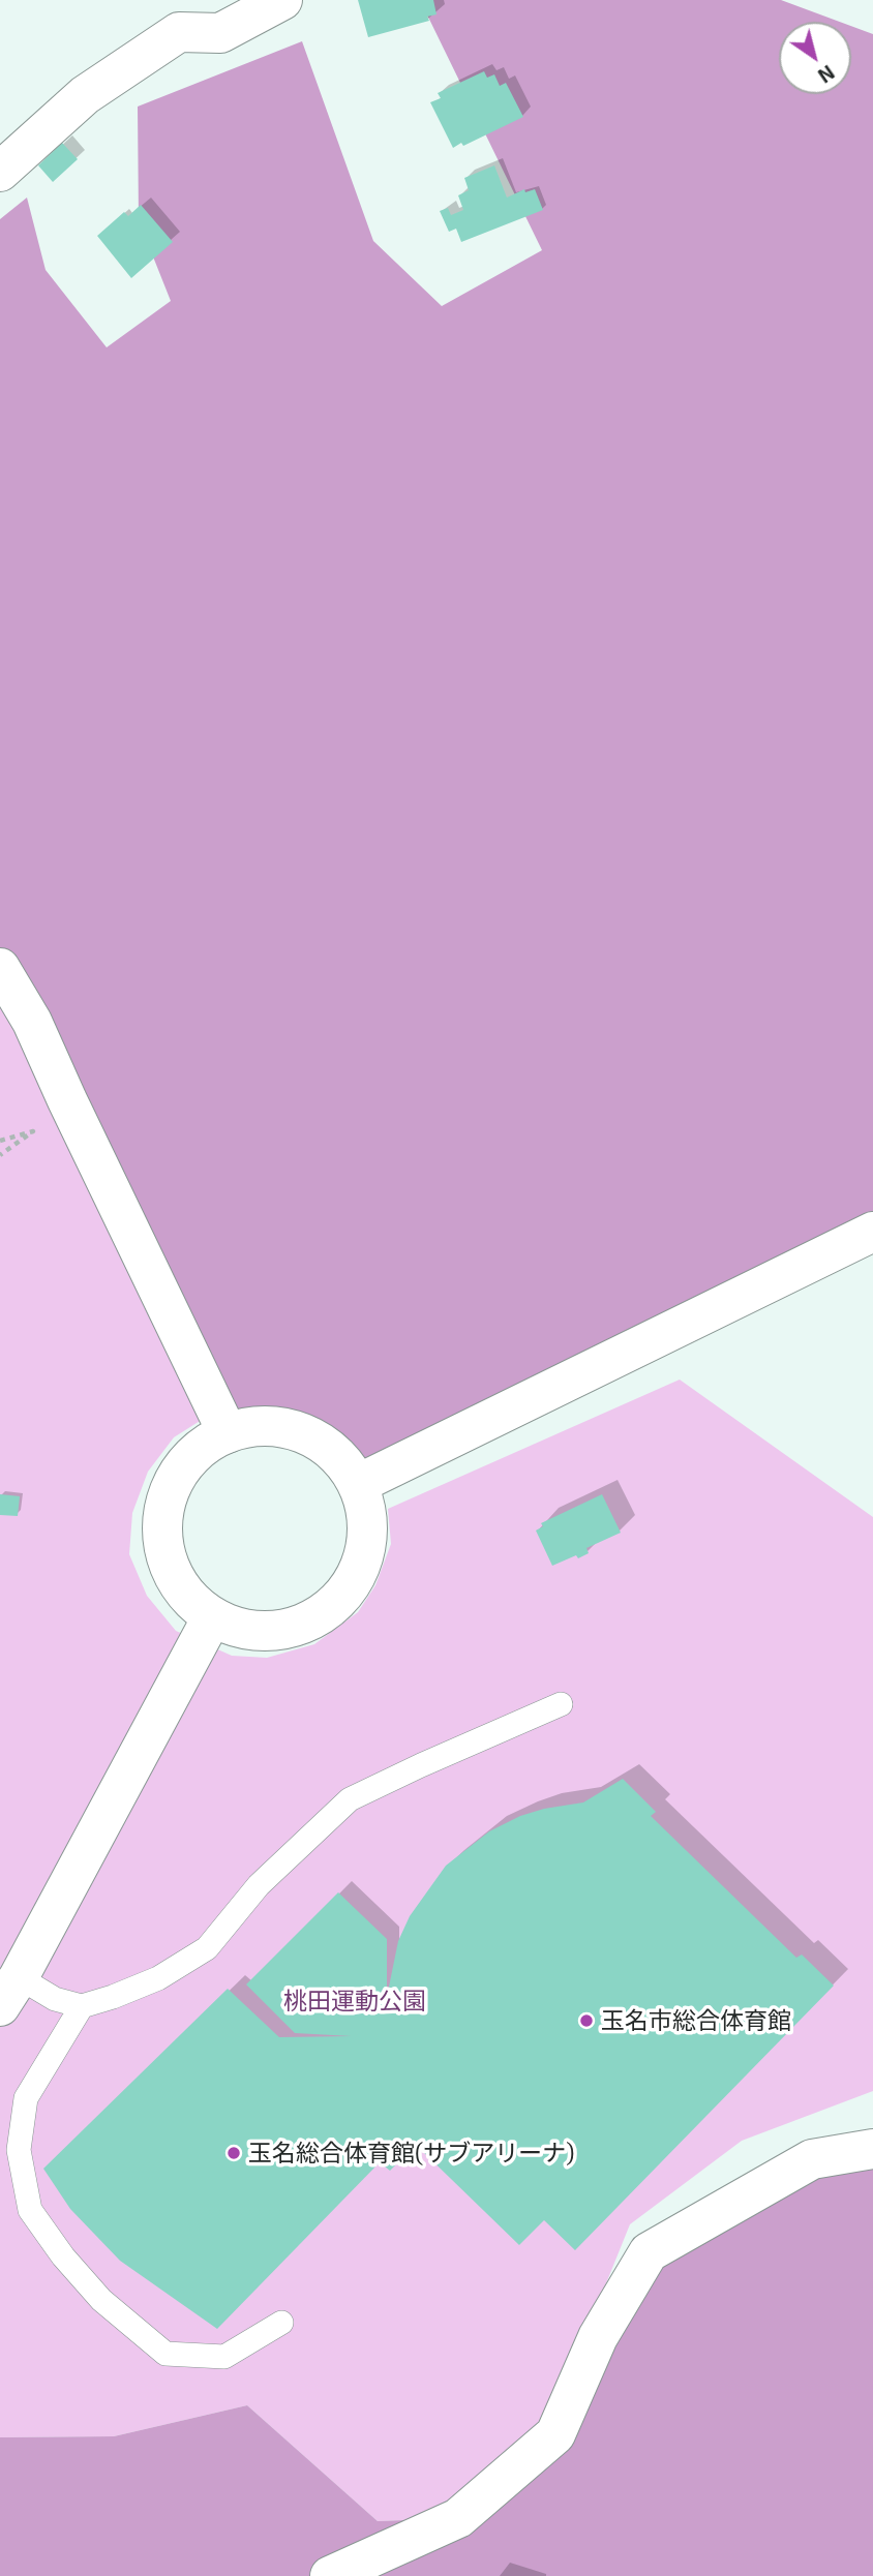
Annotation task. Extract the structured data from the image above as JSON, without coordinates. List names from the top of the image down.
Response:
{
  "parks": ["桃田運動公園"],
  "places": ["玉名市総合体育館", "玉名総合体育館(サブアリーナ)"],
  "north": "bottom right"
}
